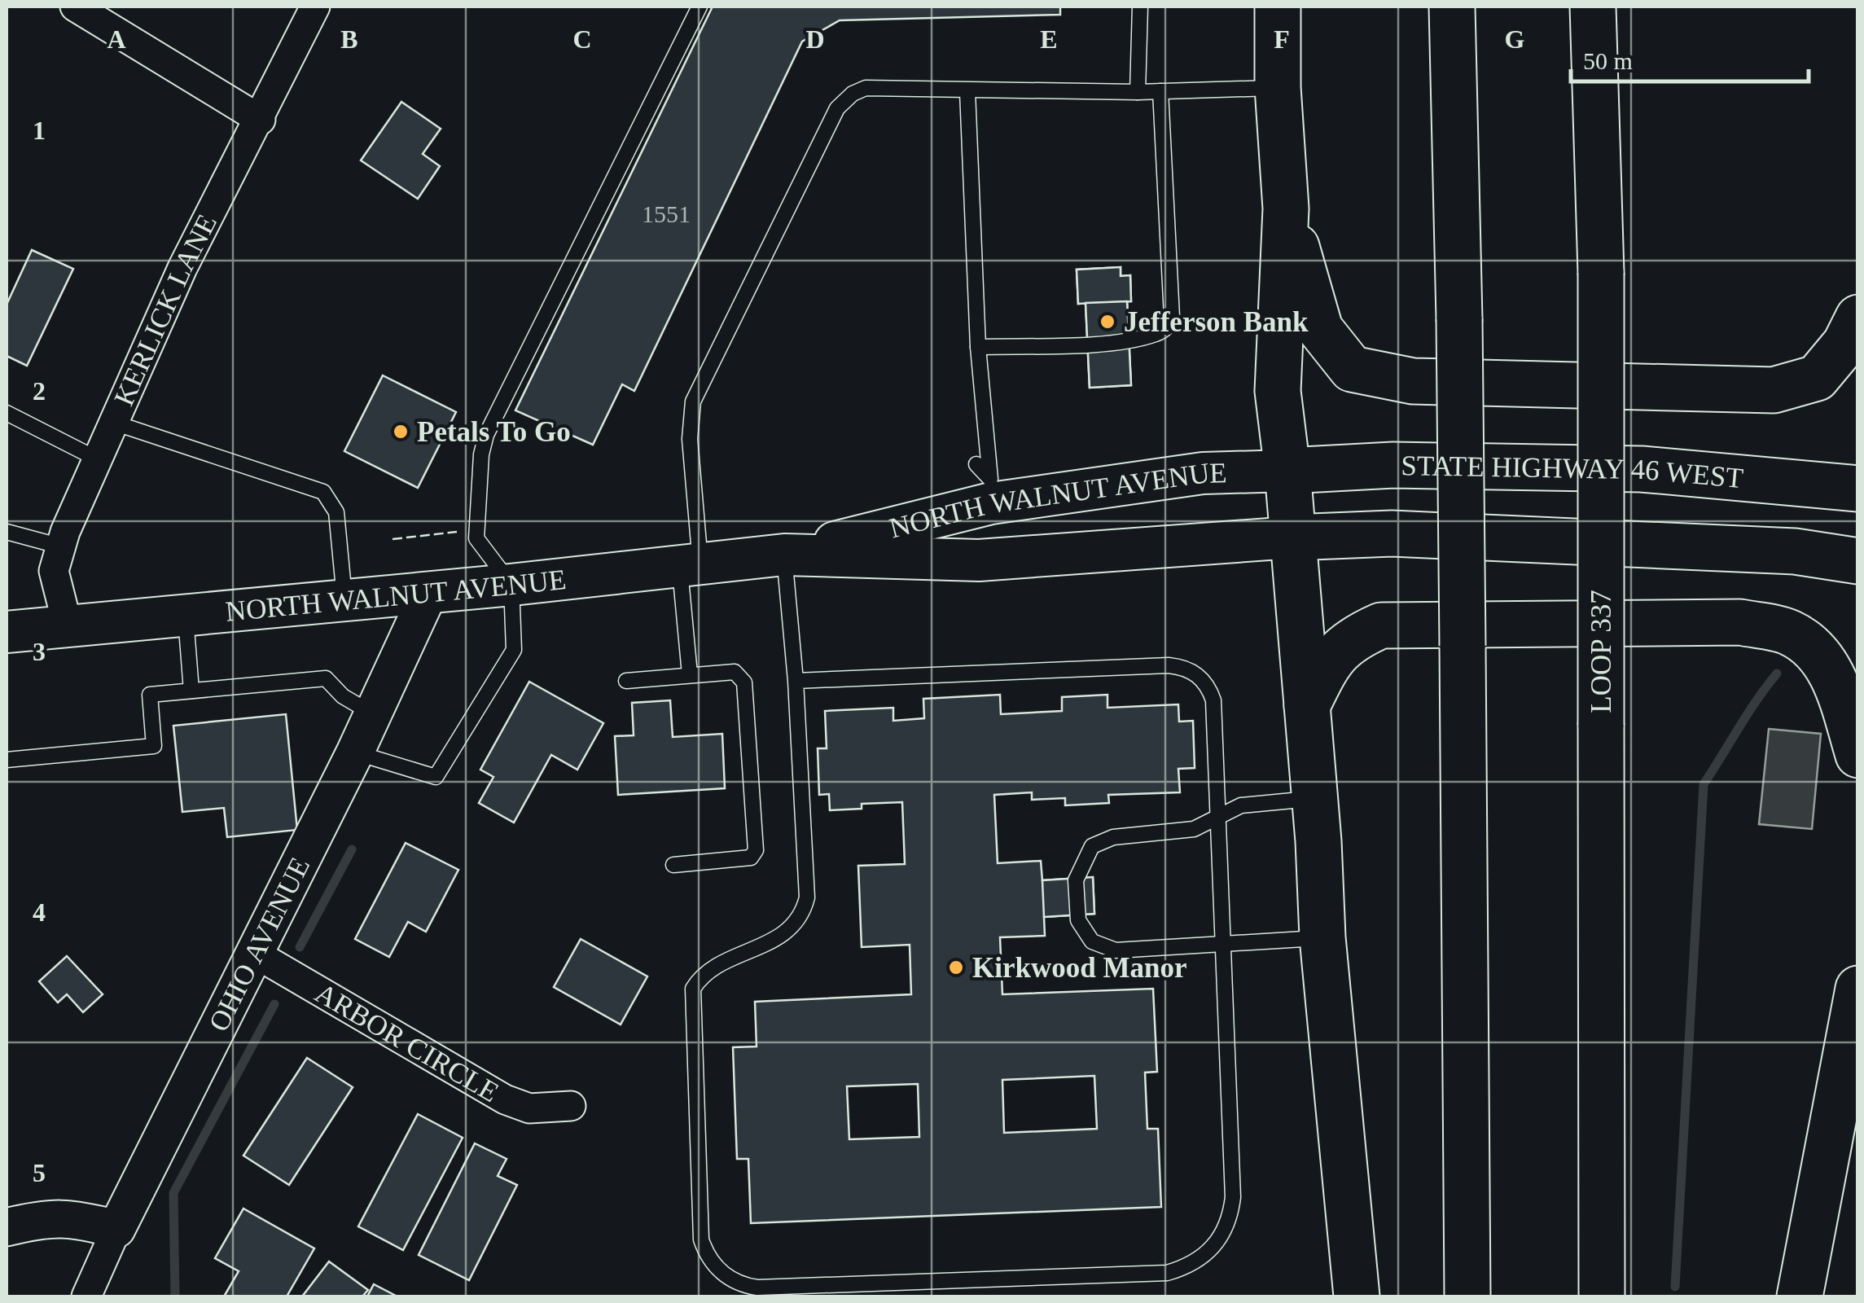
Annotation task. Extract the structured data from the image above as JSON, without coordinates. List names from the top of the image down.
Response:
{
  "streets": {
    "main road": ["STATE HIGHWAY 46 WEST", "NORTH WALNUT AVENUE", "LOOP 337"],
    "street": ["KERLICK LANE", "OHIO AVENUE", "ARBOR CIRCLE"]
  },
  "crossings": [
    ["KERLICK LANE", "NORTH WALNUT AVENUE"],
    ["STATE HIGHWAY 46 WEST", "NORTH WALNUT AVENUE"],
    ["NORTH WALNUT AVENUE", "OHIO AVENUE"],
    ["OHIO AVENUE", "ARBOR CIRCLE"]
  ],
  "places": ["Jefferson Bank", "Petals To Go", "Kirkwood Manor"],
  "house_numbers": ["1551"],
  "scale_bar": "50 m",
  "grid": {
    "columns": [
      "A",
      "B",
      "C",
      "D",
      "E",
      "F",
      "G"
    ],
    "rows": [
      "1",
      "2",
      "3",
      "4",
      "5"
    ]
  }
}
